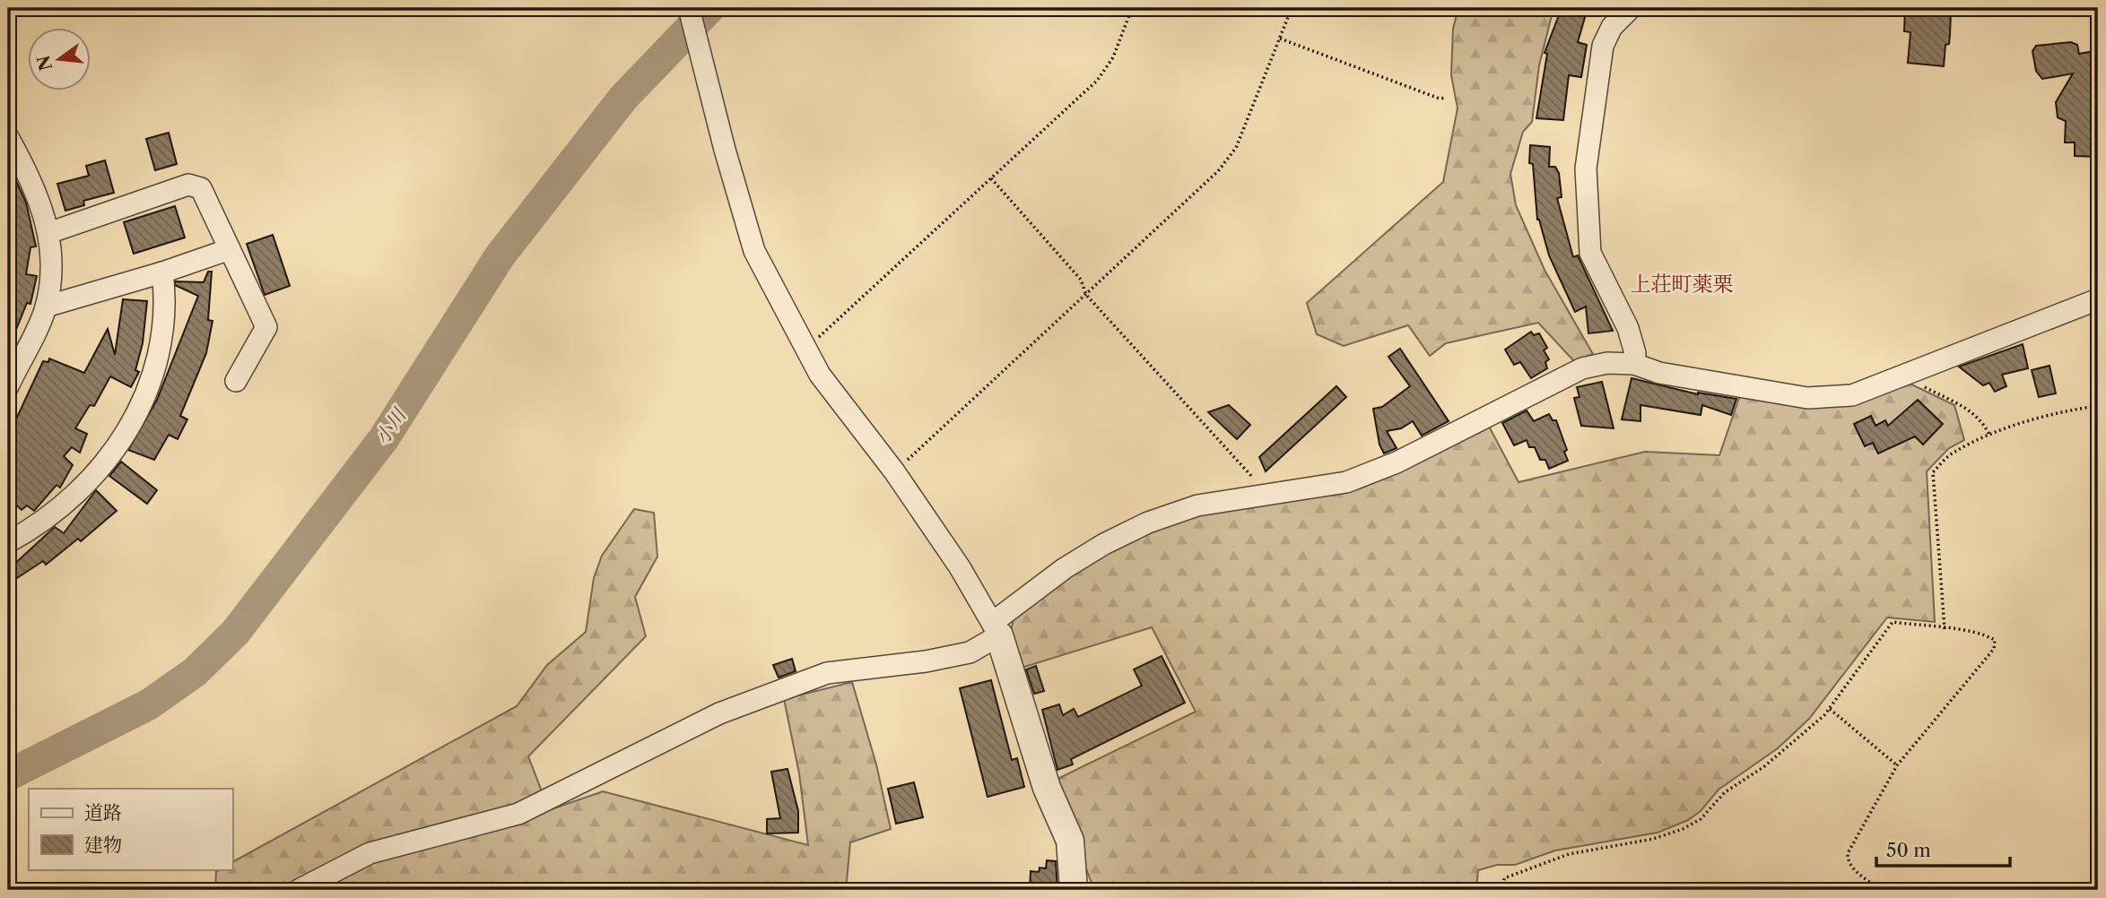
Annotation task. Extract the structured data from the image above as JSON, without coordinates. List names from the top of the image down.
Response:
{
  "districts": ["上荘町薬栗"],
  "water": ["小川"],
  "legend": ["道路", "建物"],
  "scale_bar": "50 m",
  "north": "left"
}
